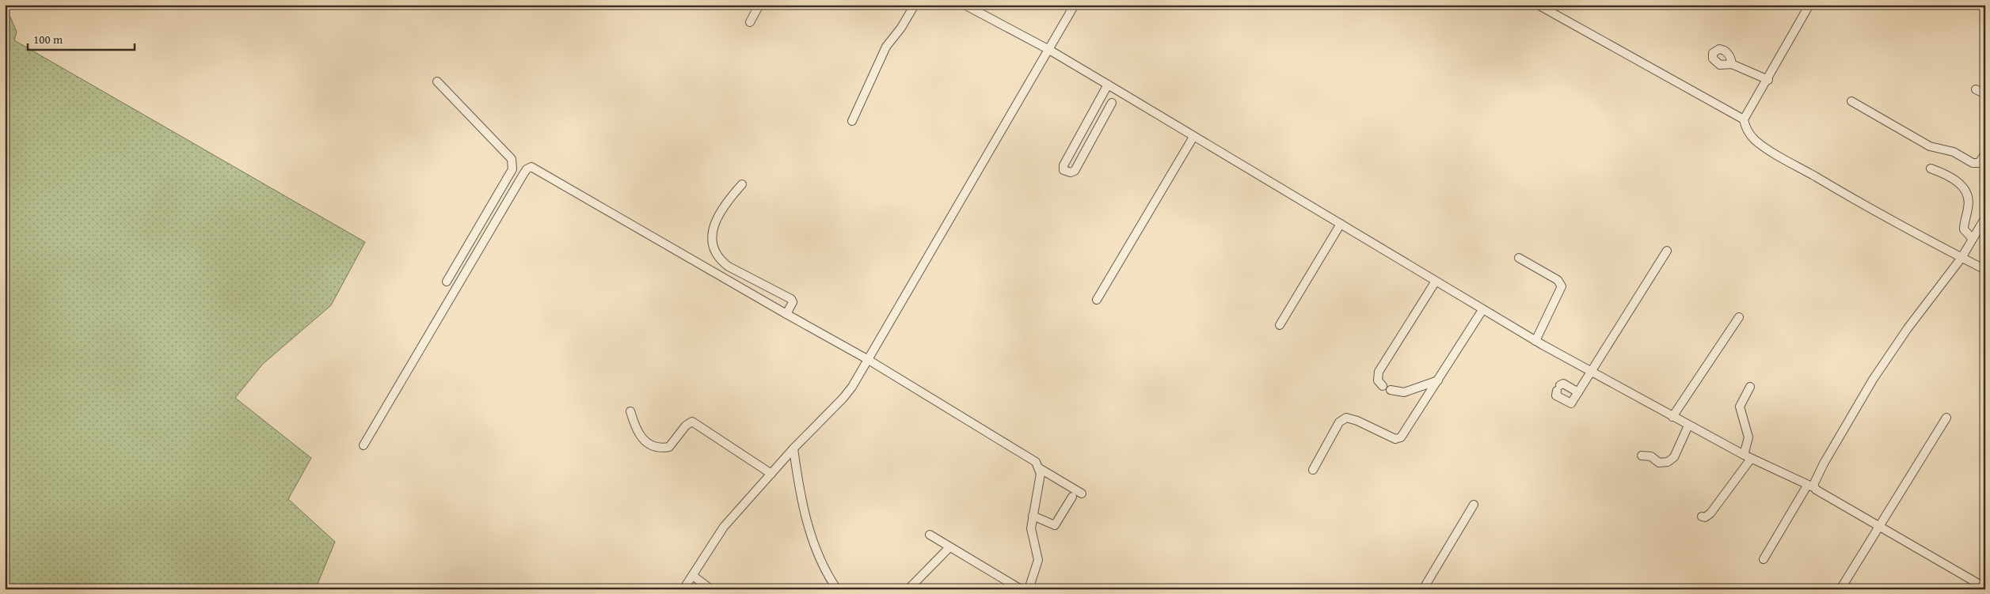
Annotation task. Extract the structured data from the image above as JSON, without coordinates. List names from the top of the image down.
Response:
{
  "scale_bar": "100 m"
}
